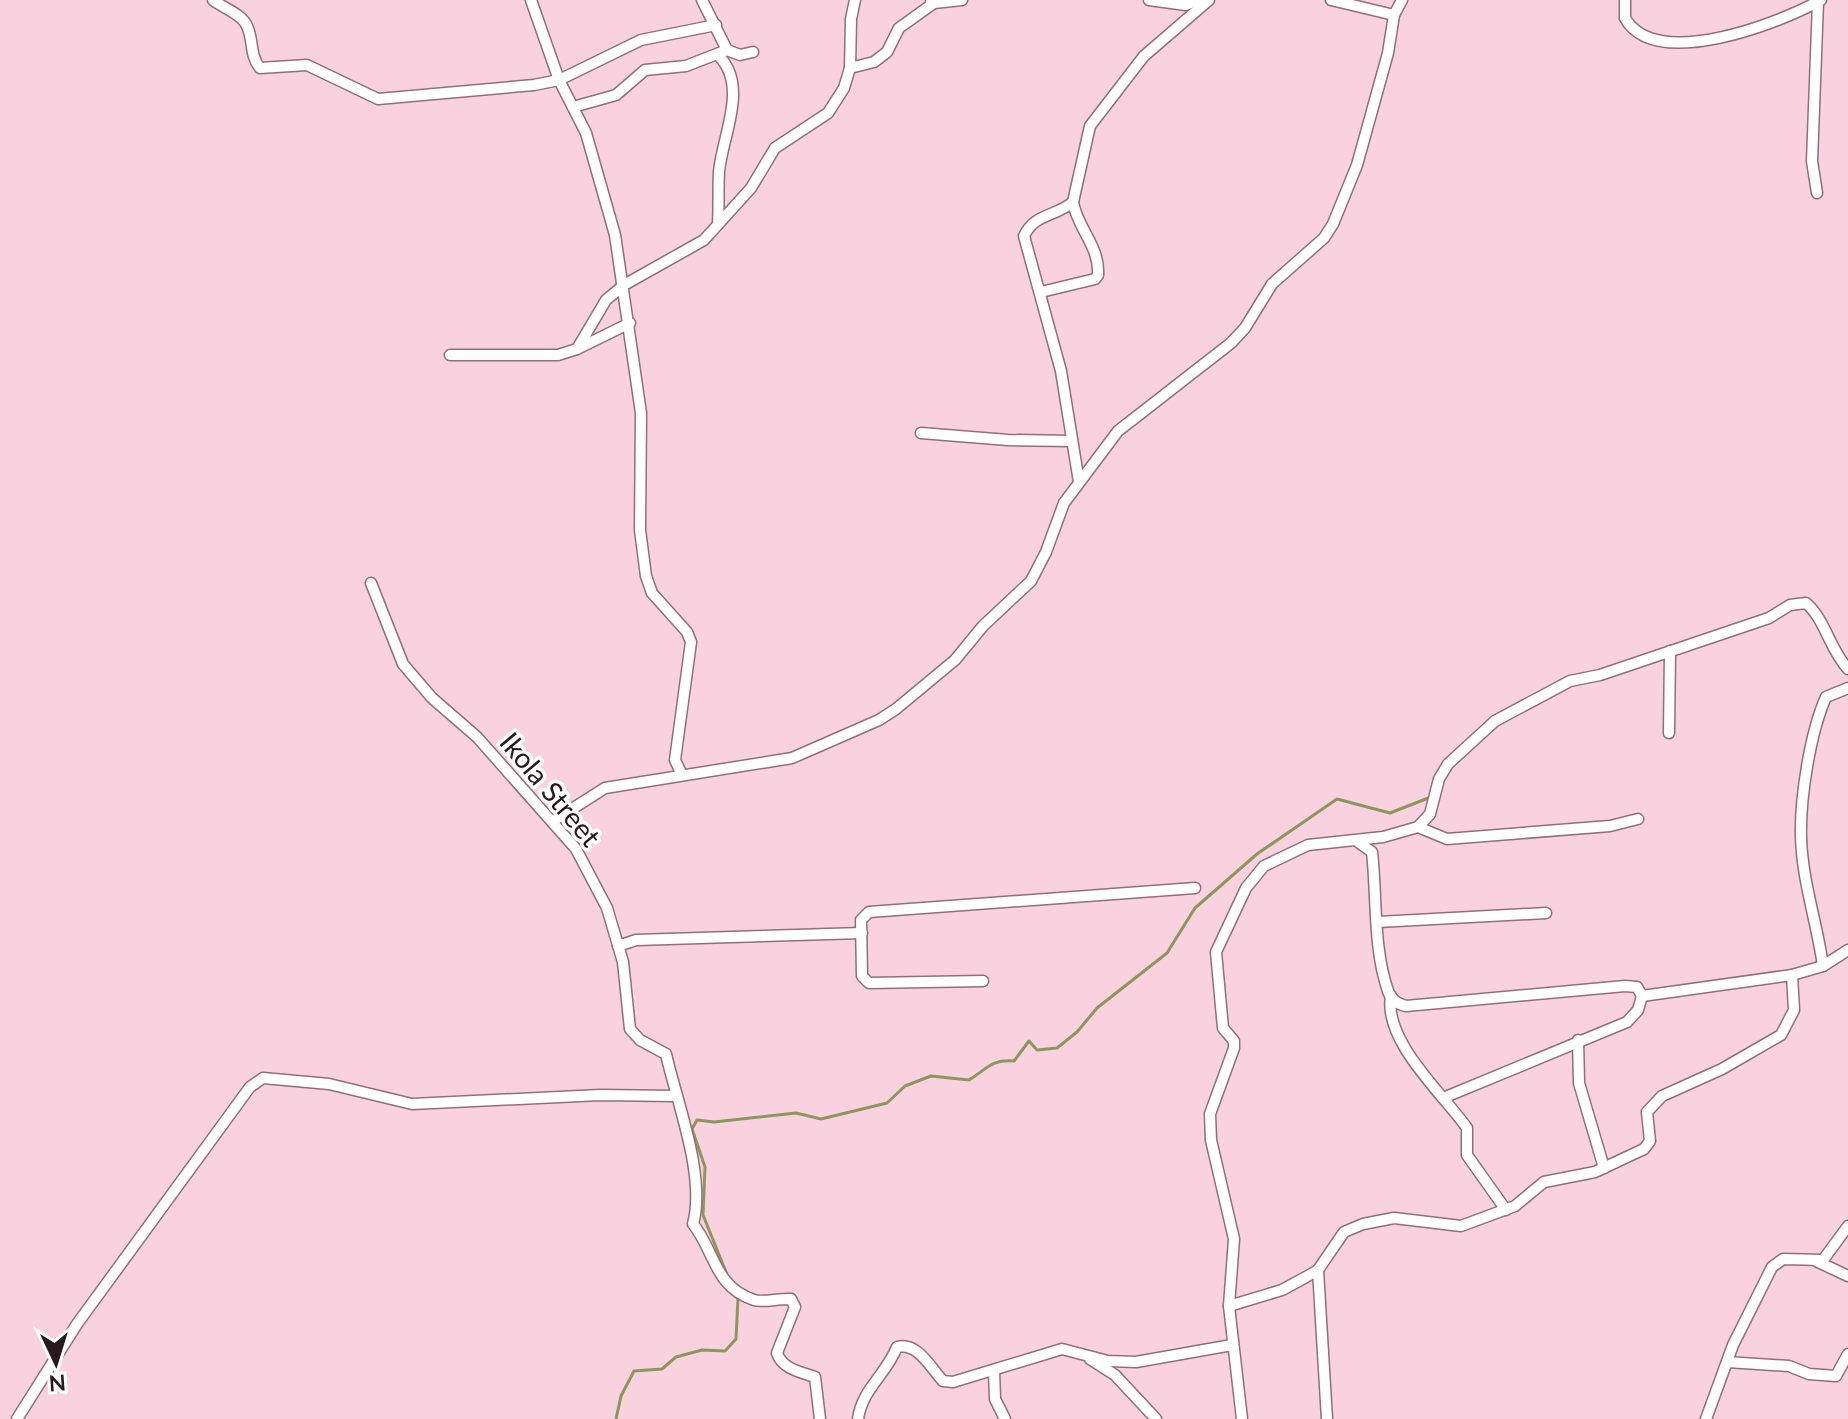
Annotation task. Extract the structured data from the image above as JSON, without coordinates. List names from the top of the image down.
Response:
{
  "streets": {
    "street": ["Ikola Street"]
  },
  "north": "bottom"
}
